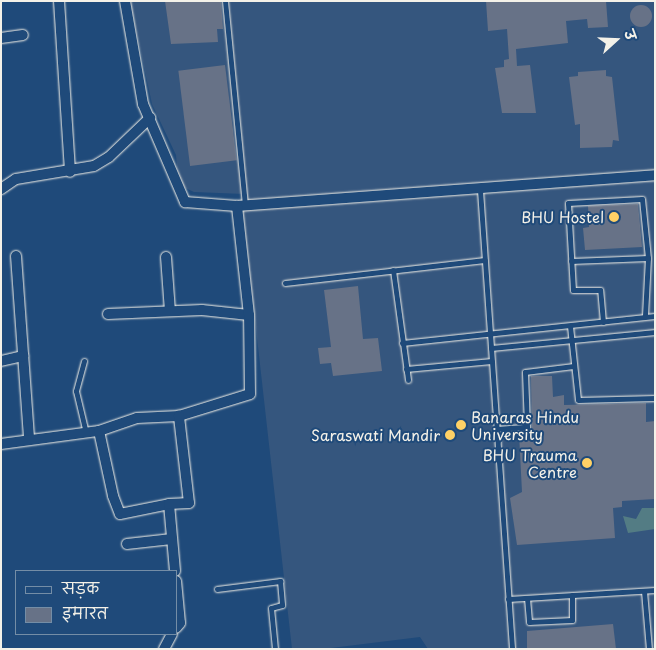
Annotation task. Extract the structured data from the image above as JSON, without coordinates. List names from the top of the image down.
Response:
{
  "places": [
    "BHU Hostel",
    "Banaras Hindu University",
    "Saraswati Mandir",
    "BHU Trauma Centre"
  ],
  "legend": ["सड़क", "इमारत"],
  "north": "right"
}
